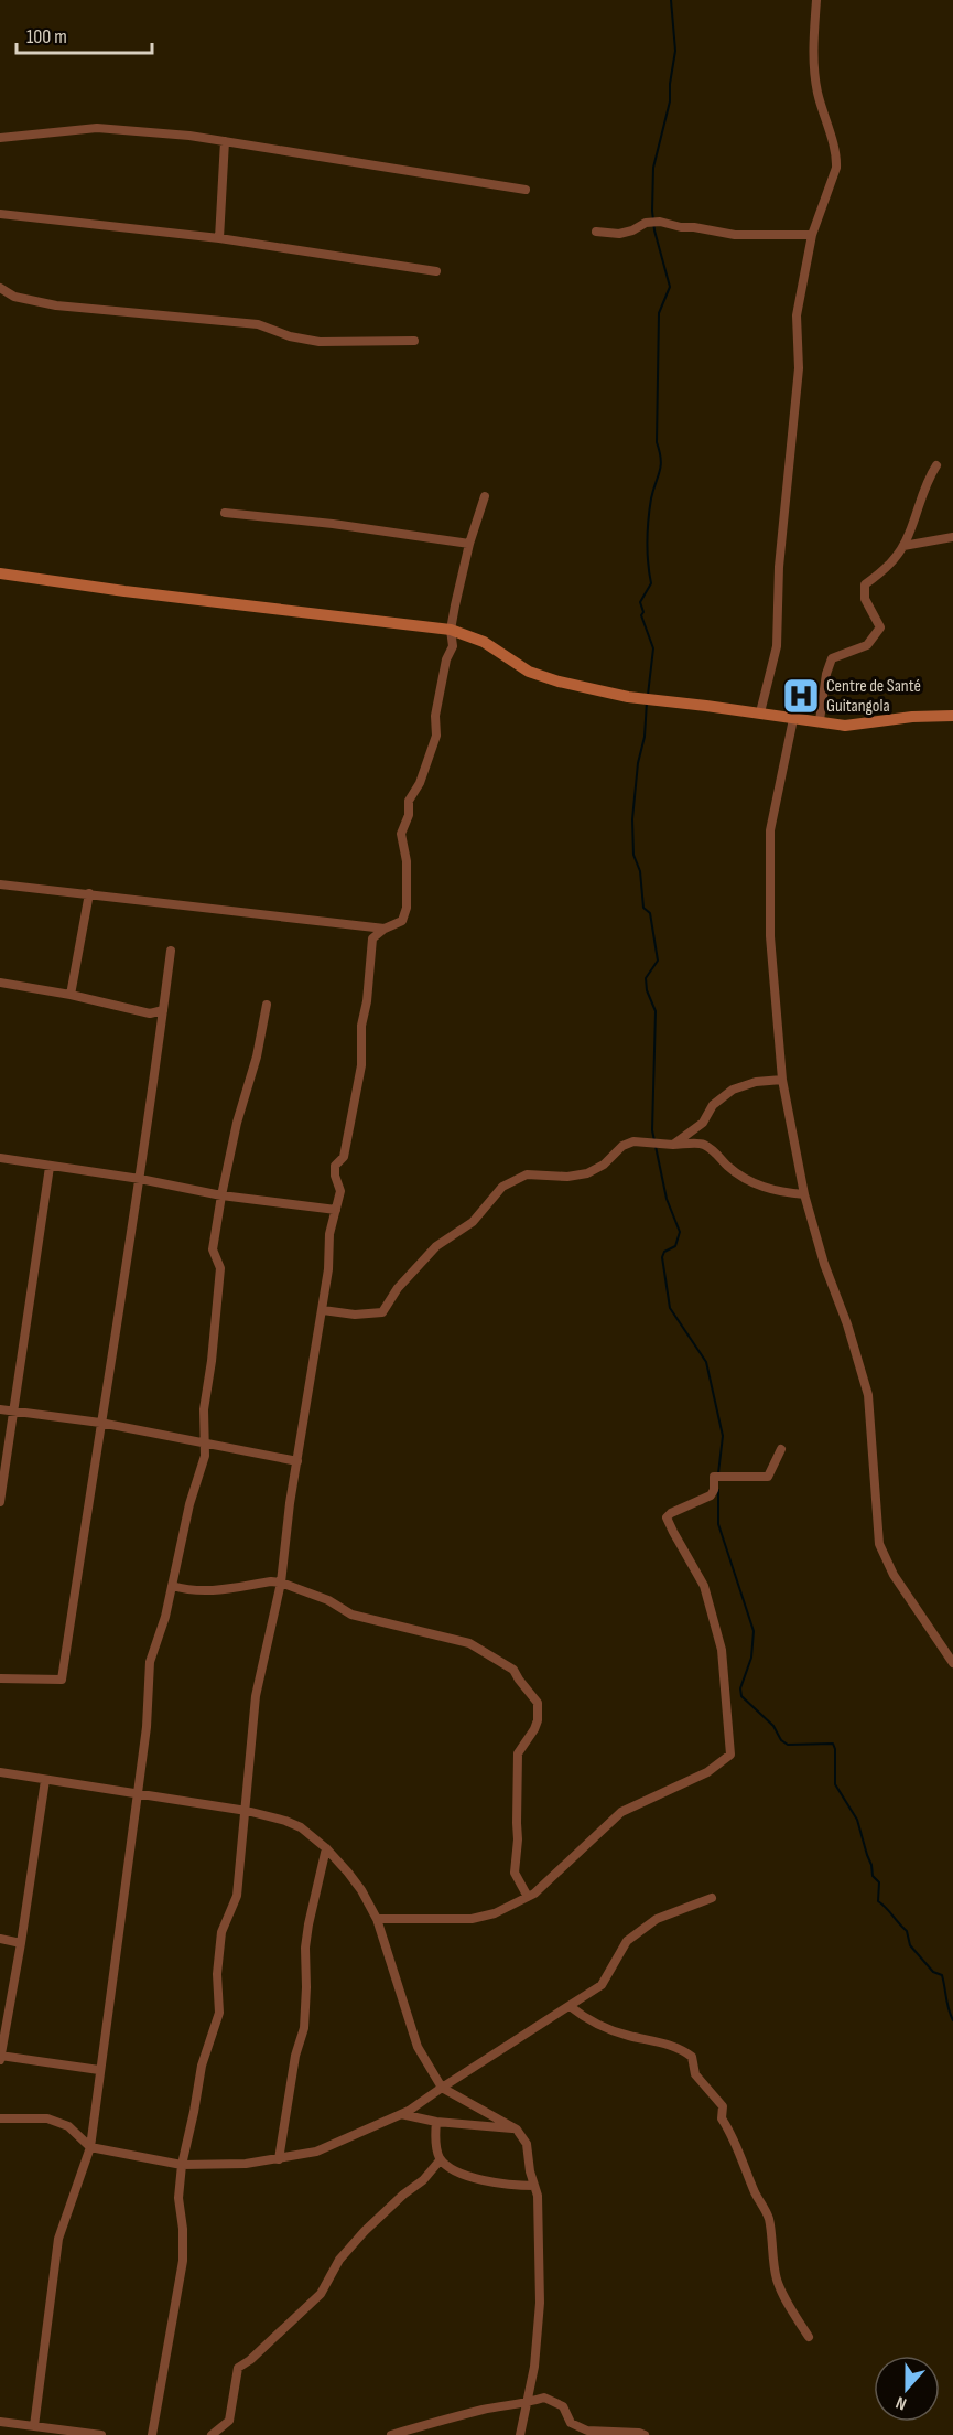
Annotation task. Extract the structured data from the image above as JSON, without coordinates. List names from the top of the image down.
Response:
{
  "places": {
    "hospital": ["Centre de Santé Guitangola"]
  },
  "scale_bar": "100 m",
  "north": "bottom"
}
